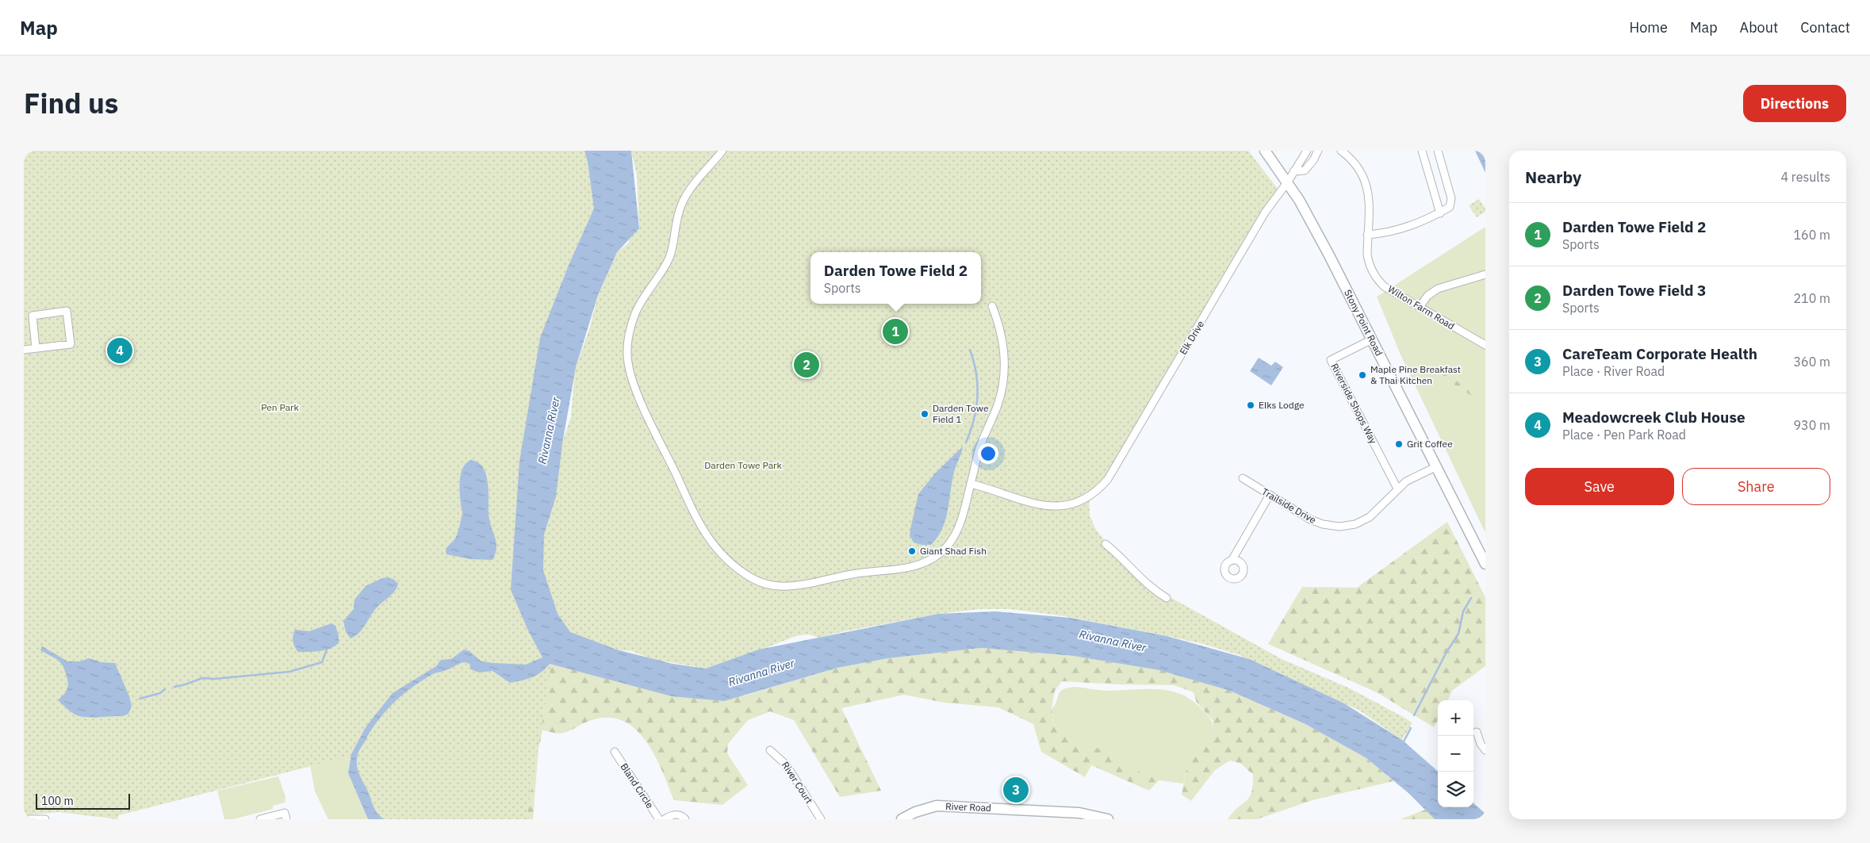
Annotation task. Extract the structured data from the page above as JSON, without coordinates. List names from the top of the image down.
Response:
{
  "streets": {
    "main road": ["Stony Point Road", "River Road"],
    "street": [
      "Wilton Farm Road",
      "Elk Drive",
      "Riverside Shops Way",
      "Trailside Drive",
      "River Court",
      "Bland Circle"
    ]
  },
  "crossings": [
    ["Stony Point Road", "Elk Drive"],
    ["Stony Point Road", "Riverside Shops Way"],
    ["Stony Point Road", "Trailside Drive"],
    ["Riverside Shops Way", "Trailside Drive"]
  ],
  "water": ["Rivanna River"],
  "parks": ["Pen Park", "Darden Towe Park"],
  "places": [
    "Maple Pine Breakfast & Thai Kitchen",
    "Elks Lodge",
    "Darden Towe Field 1",
    "Grit Coffee",
    "Giant Shad Fish"
  ],
  "scale_bar": "100 m",
  "page": {
    "header": "Map",
    "nav": [
      "Home",
      "Map",
      "About",
      "Contact"
    ],
    "title": "Find us",
    "buttons": [
      "Directions",
      ["Save", "Share"]
    ],
    "heading": ["Nearby", "4 results"],
    "list": [
      {
        "mark": "1",
        "name": "Darden Towe Field 2",
        "note": "Sports",
        "value": "160 m"
      },
      {
        "mark": "2",
        "name": "Darden Towe Field 3",
        "note": "Sports",
        "value": "210 m"
      },
      {
        "mark": "3",
        "name": "CareTeam Corporate Health",
        "note": "Place · River Road",
        "value": "360 m"
      },
      {
        "mark": "4",
        "name": "Meadowcreek Club House",
        "note": "Place · Pen Park Road",
        "value": "930 m"
      }
    ],
    "popup": ["Darden Towe Field 2", "Sports"],
    "pins": [
      "1",
      "4",
      "2",
      "3"
    ],
    "map_buttons": ["+", "−"],
    "scale": "100 m"
  }
}
